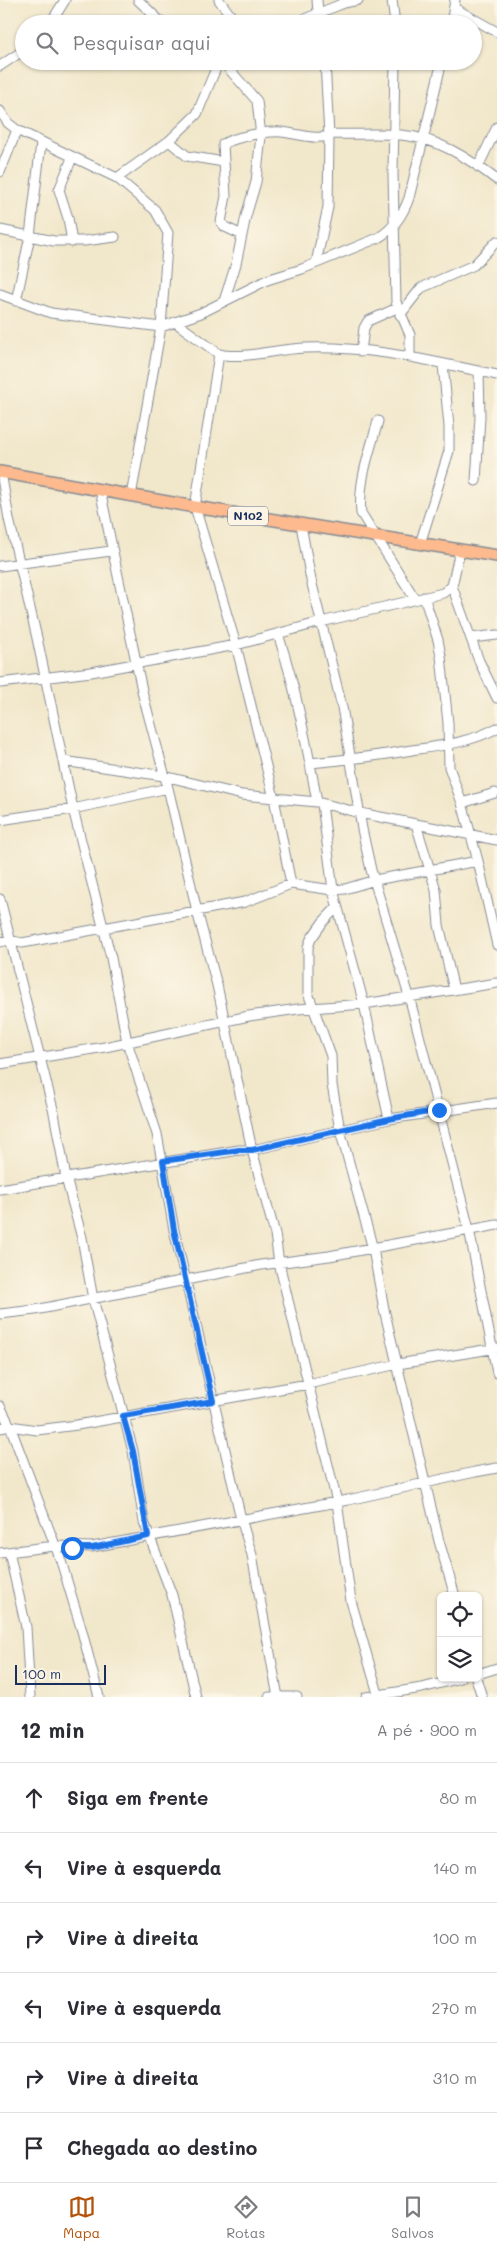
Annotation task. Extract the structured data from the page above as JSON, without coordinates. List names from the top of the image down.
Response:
{
  "streets": {
    "main road": ["N102"]
  },
  "scale_bar": "100 m",
  "page": {
    "search": "Pesquisar aqui",
    "scale": "100 m",
    "heading": ["12 min", "A pé · 900 m"],
    "list": [
      ["Siga em frente", "80 m"],
      ["Vire à esquerda", "140 m"],
      ["Vire à direita", "100 m"],
      ["Vire à esquerda", "270 m"],
      ["Vire à direita", "310 m"],
      "Chegada ao destino"
    ],
    "nav": ["Mapa", "Rotas", "Salvos"]
  }
}
